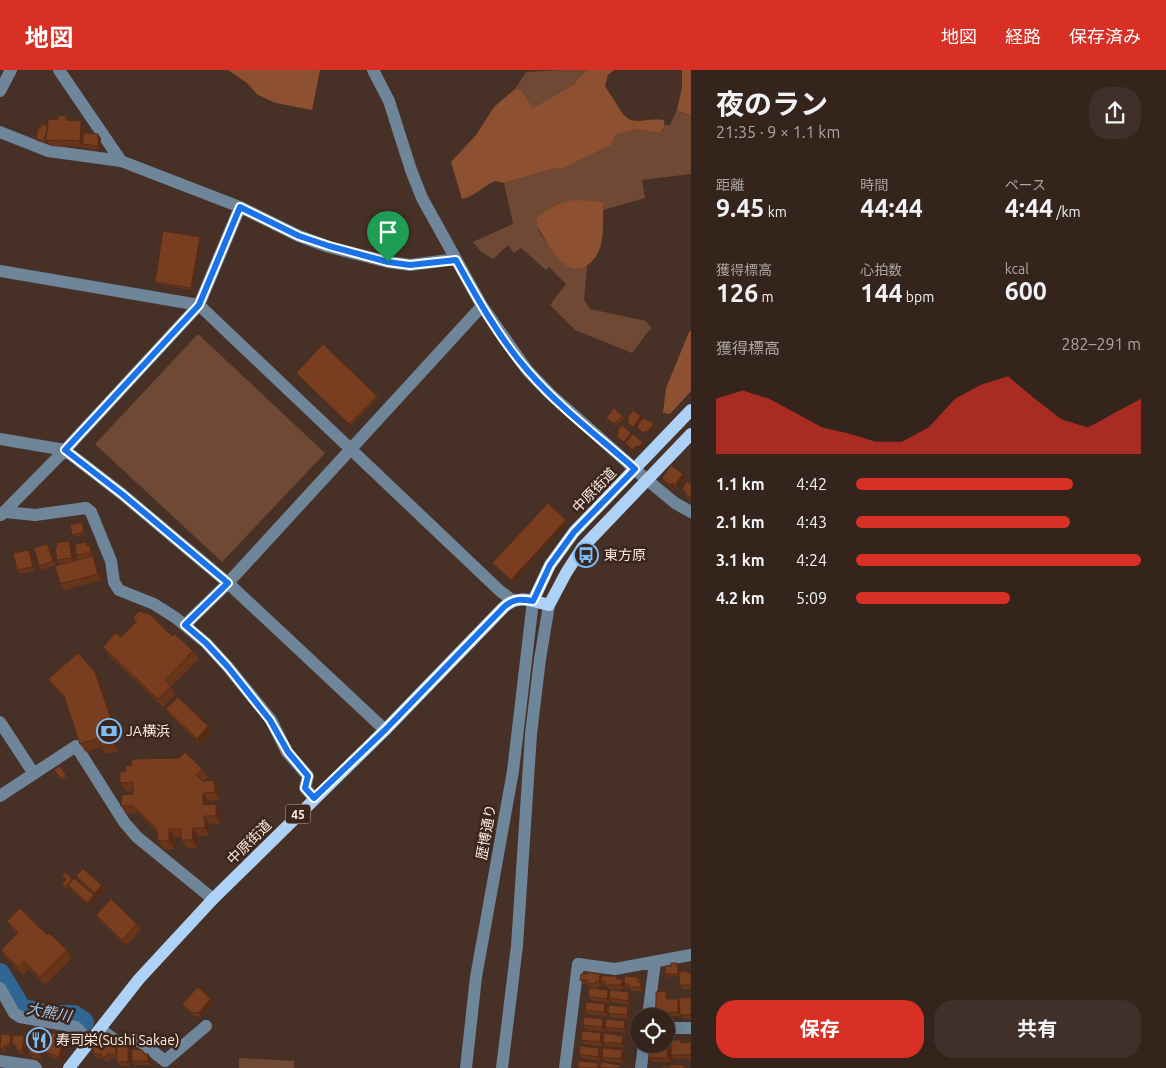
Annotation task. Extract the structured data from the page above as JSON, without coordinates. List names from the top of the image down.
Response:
{
  "streets": {
    "main road": ["中原街道", "45"],
    "street": ["歴博通り"]
  },
  "crossings": [
    ["中原街道", "歴博通り"]
  ],
  "water": ["大熊川"],
  "places": {
    "bus stop": ["東方原"],
    "bank": ["JA横浜"],
    "restaurant": ["寿司栄(Sushi Sakae)"]
  },
  "page": {
    "header": "地図",
    "nav": ["地図", "経路", "保存済み"],
    "heading": ["夜のラン", "21:35 · 9 × 1.1 km"],
    "stats": [
      ["距離", "9.45 km"],
      ["時間", "44:44"],
      ["ペース", "4:44 /km"],
      ["獲得標高", "126 m"],
      ["心拍数", "144 bpm"],
      ["kcal", "600"]
    ],
    "chart": ["獲得標高", "282–291 m"],
    "list": [
      {
        "name": "1.1 km",
        "note": "4:42"
      },
      {
        "name": "2.1 km",
        "note": "4:43"
      },
      {
        "name": "3.1 km",
        "note": "4:24"
      },
      {
        "name": "4.2 km",
        "note": "5:09"
      }
    ],
    "buttons": ["保存", "共有"]
  }
}
